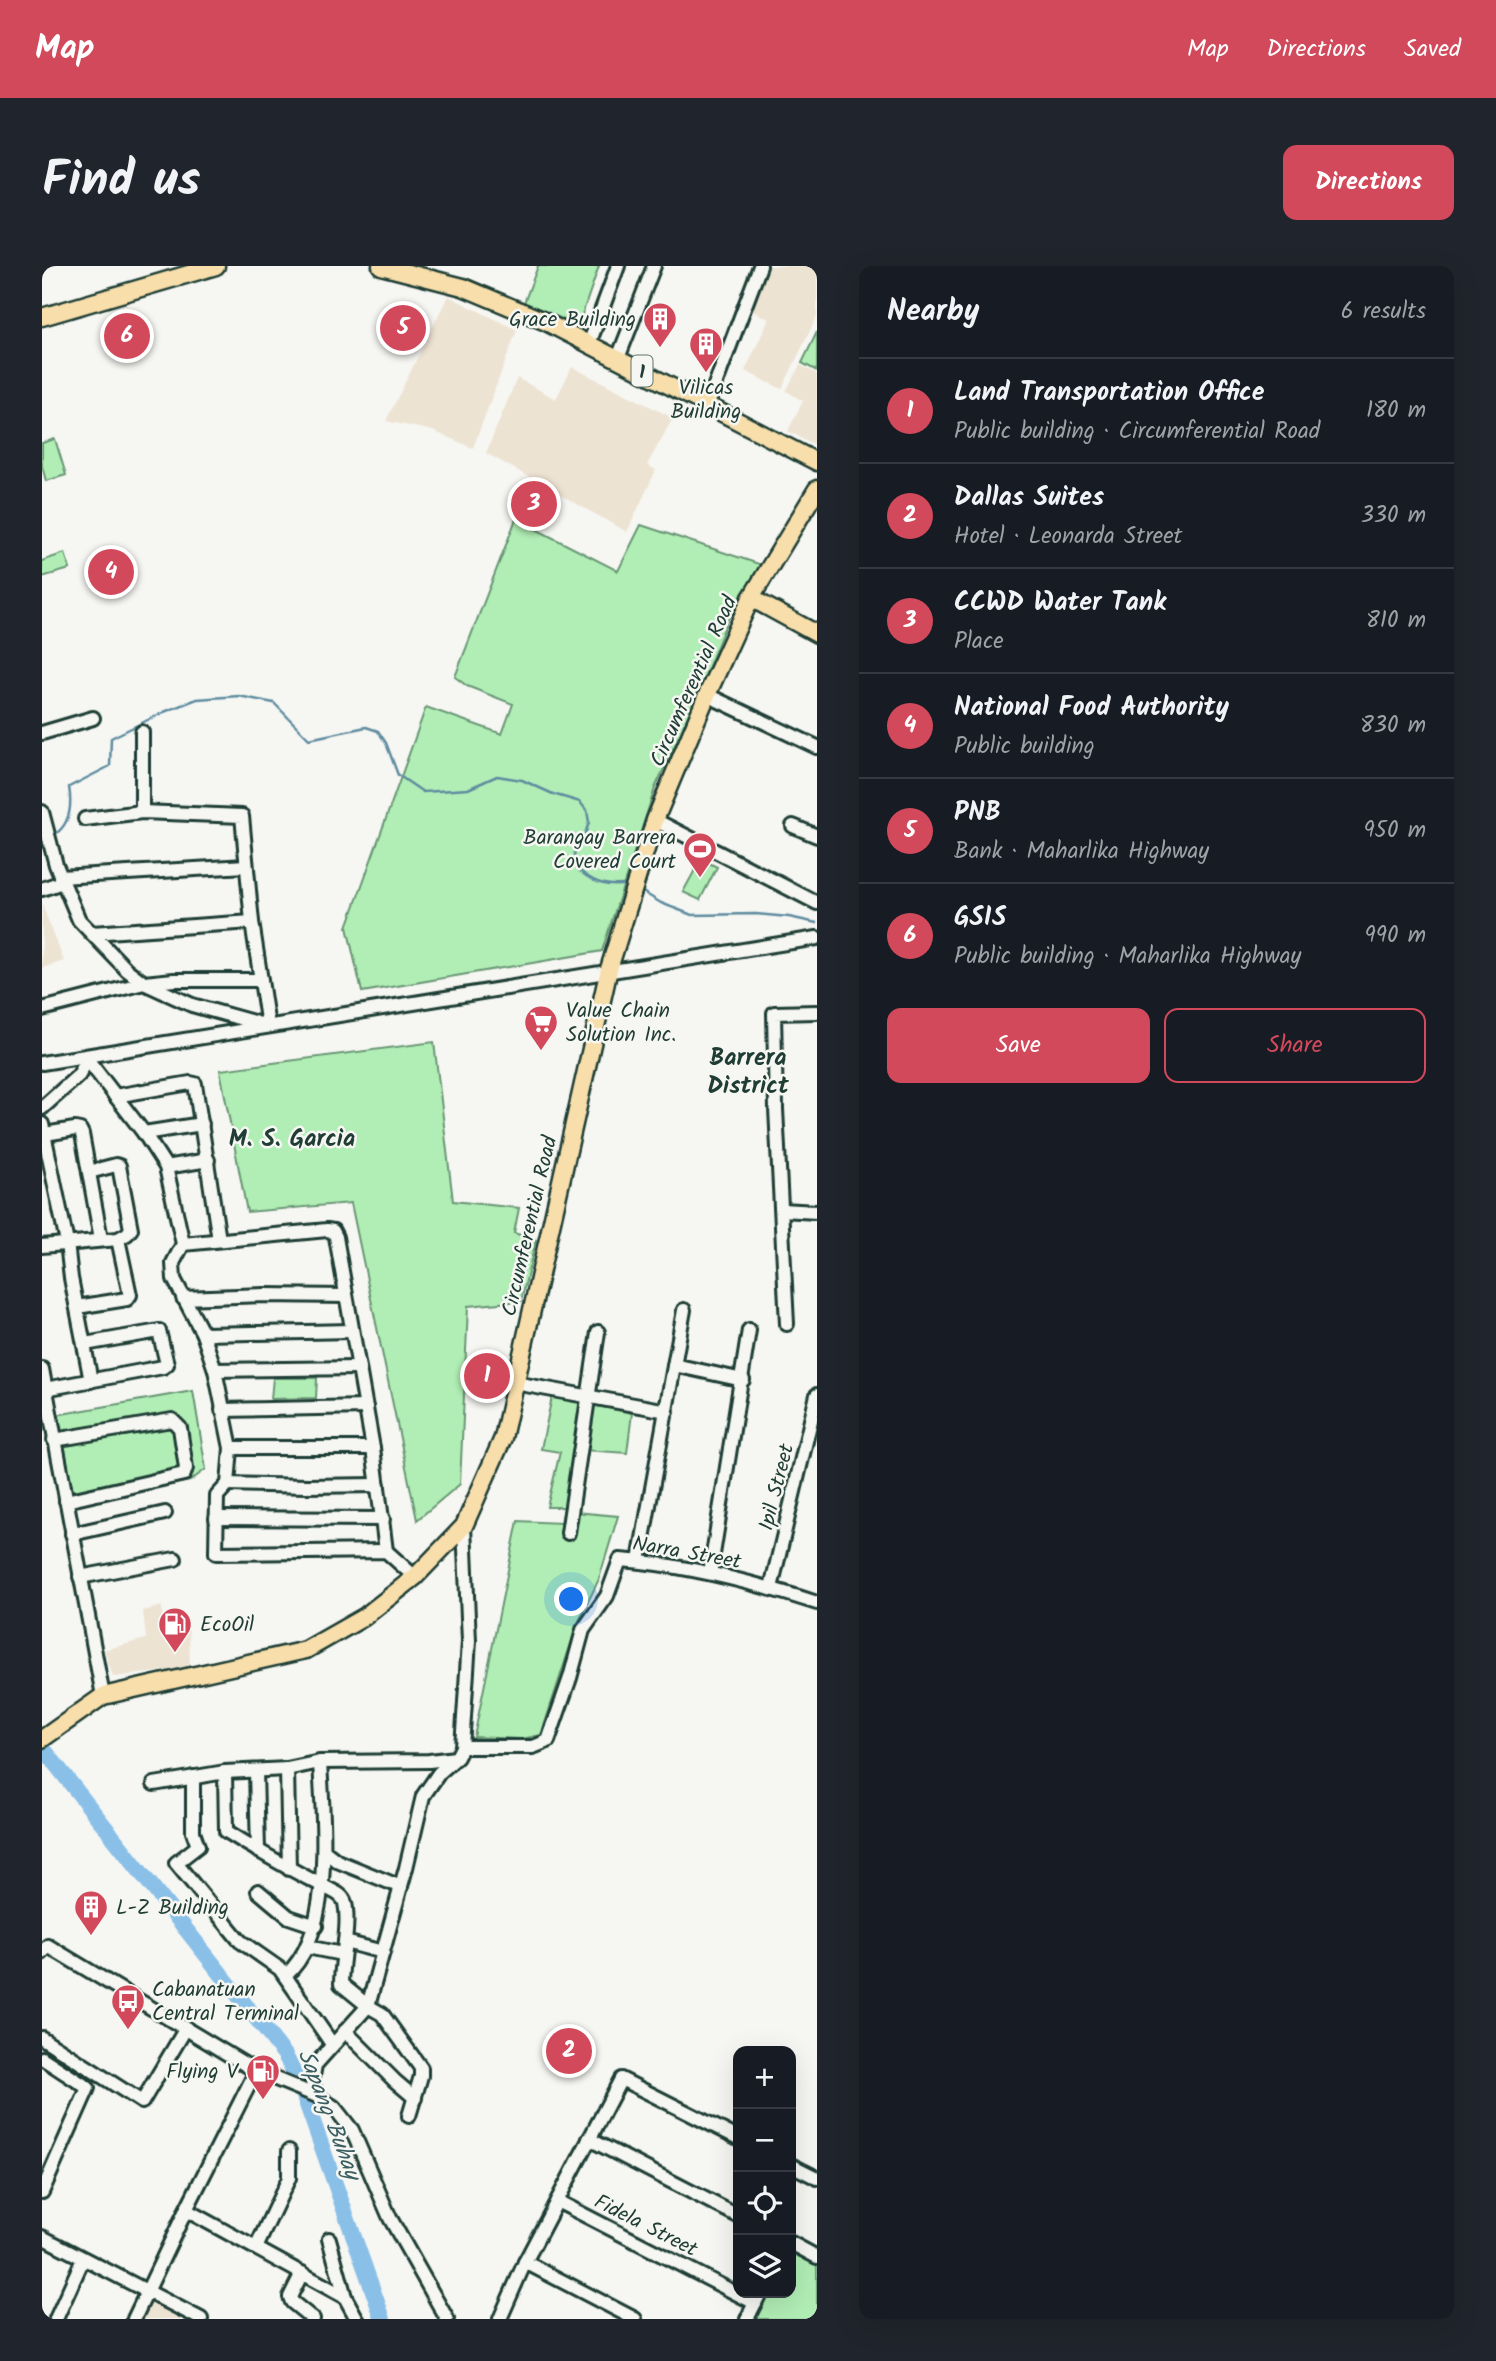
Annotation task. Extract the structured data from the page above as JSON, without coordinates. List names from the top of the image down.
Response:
{
  "streets": {
    "main road": ["1", "Circumferential Road"],
    "street": ["Ipil Street", "Narra Street", "Fidela Street"]
  },
  "crossings": [
    ["Ipil Street", "Narra Street"]
  ],
  "districts": ["Barrera District", "M. S. Garcia"],
  "water": ["Sapang Buhay"],
  "places": {
    "building": ["Grace Building", "Vilicas Building", "L-Z Building"],
    "sports": ["Barangay Barrera Covered Court"],
    "supermarket": ["Value Chain Solution Inc."],
    "fuel station": ["EcoOil", "Flying V"],
    "bus stop": ["Cabanatuan Central Terminal"]
  },
  "page": {
    "header": "Map",
    "nav": ["Map", "Directions", "Saved"],
    "title": "Find us",
    "buttons": [
      "Directions",
      ["Save", "Share"]
    ],
    "heading": ["Nearby", "6 results"],
    "pins": [
      "5",
      "6",
      "3",
      "4",
      "1",
      "2"
    ],
    "list": [
      {
        "mark": "1",
        "name": "Land Transportation Office",
        "note": "Public building · Circumferential Road",
        "value": "180 m"
      },
      {
        "mark": "2",
        "name": "Dallas Suites",
        "note": "Hotel · Leonarda Street",
        "value": "330 m"
      },
      {
        "mark": "3",
        "name": "CCWD Water Tank",
        "note": "Place",
        "value": "810 m"
      },
      {
        "mark": "4",
        "name": "National Food Authority",
        "note": "Public building",
        "value": "830 m"
      },
      {
        "mark": "5",
        "name": "PNB",
        "note": "Bank · Maharlika Highway",
        "value": "950 m"
      },
      {
        "mark": "6",
        "name": "GSIS",
        "note": "Public building · Maharlika Highway",
        "value": "990 m"
      }
    ],
    "map_buttons": ["+", "−"]
  }
}
